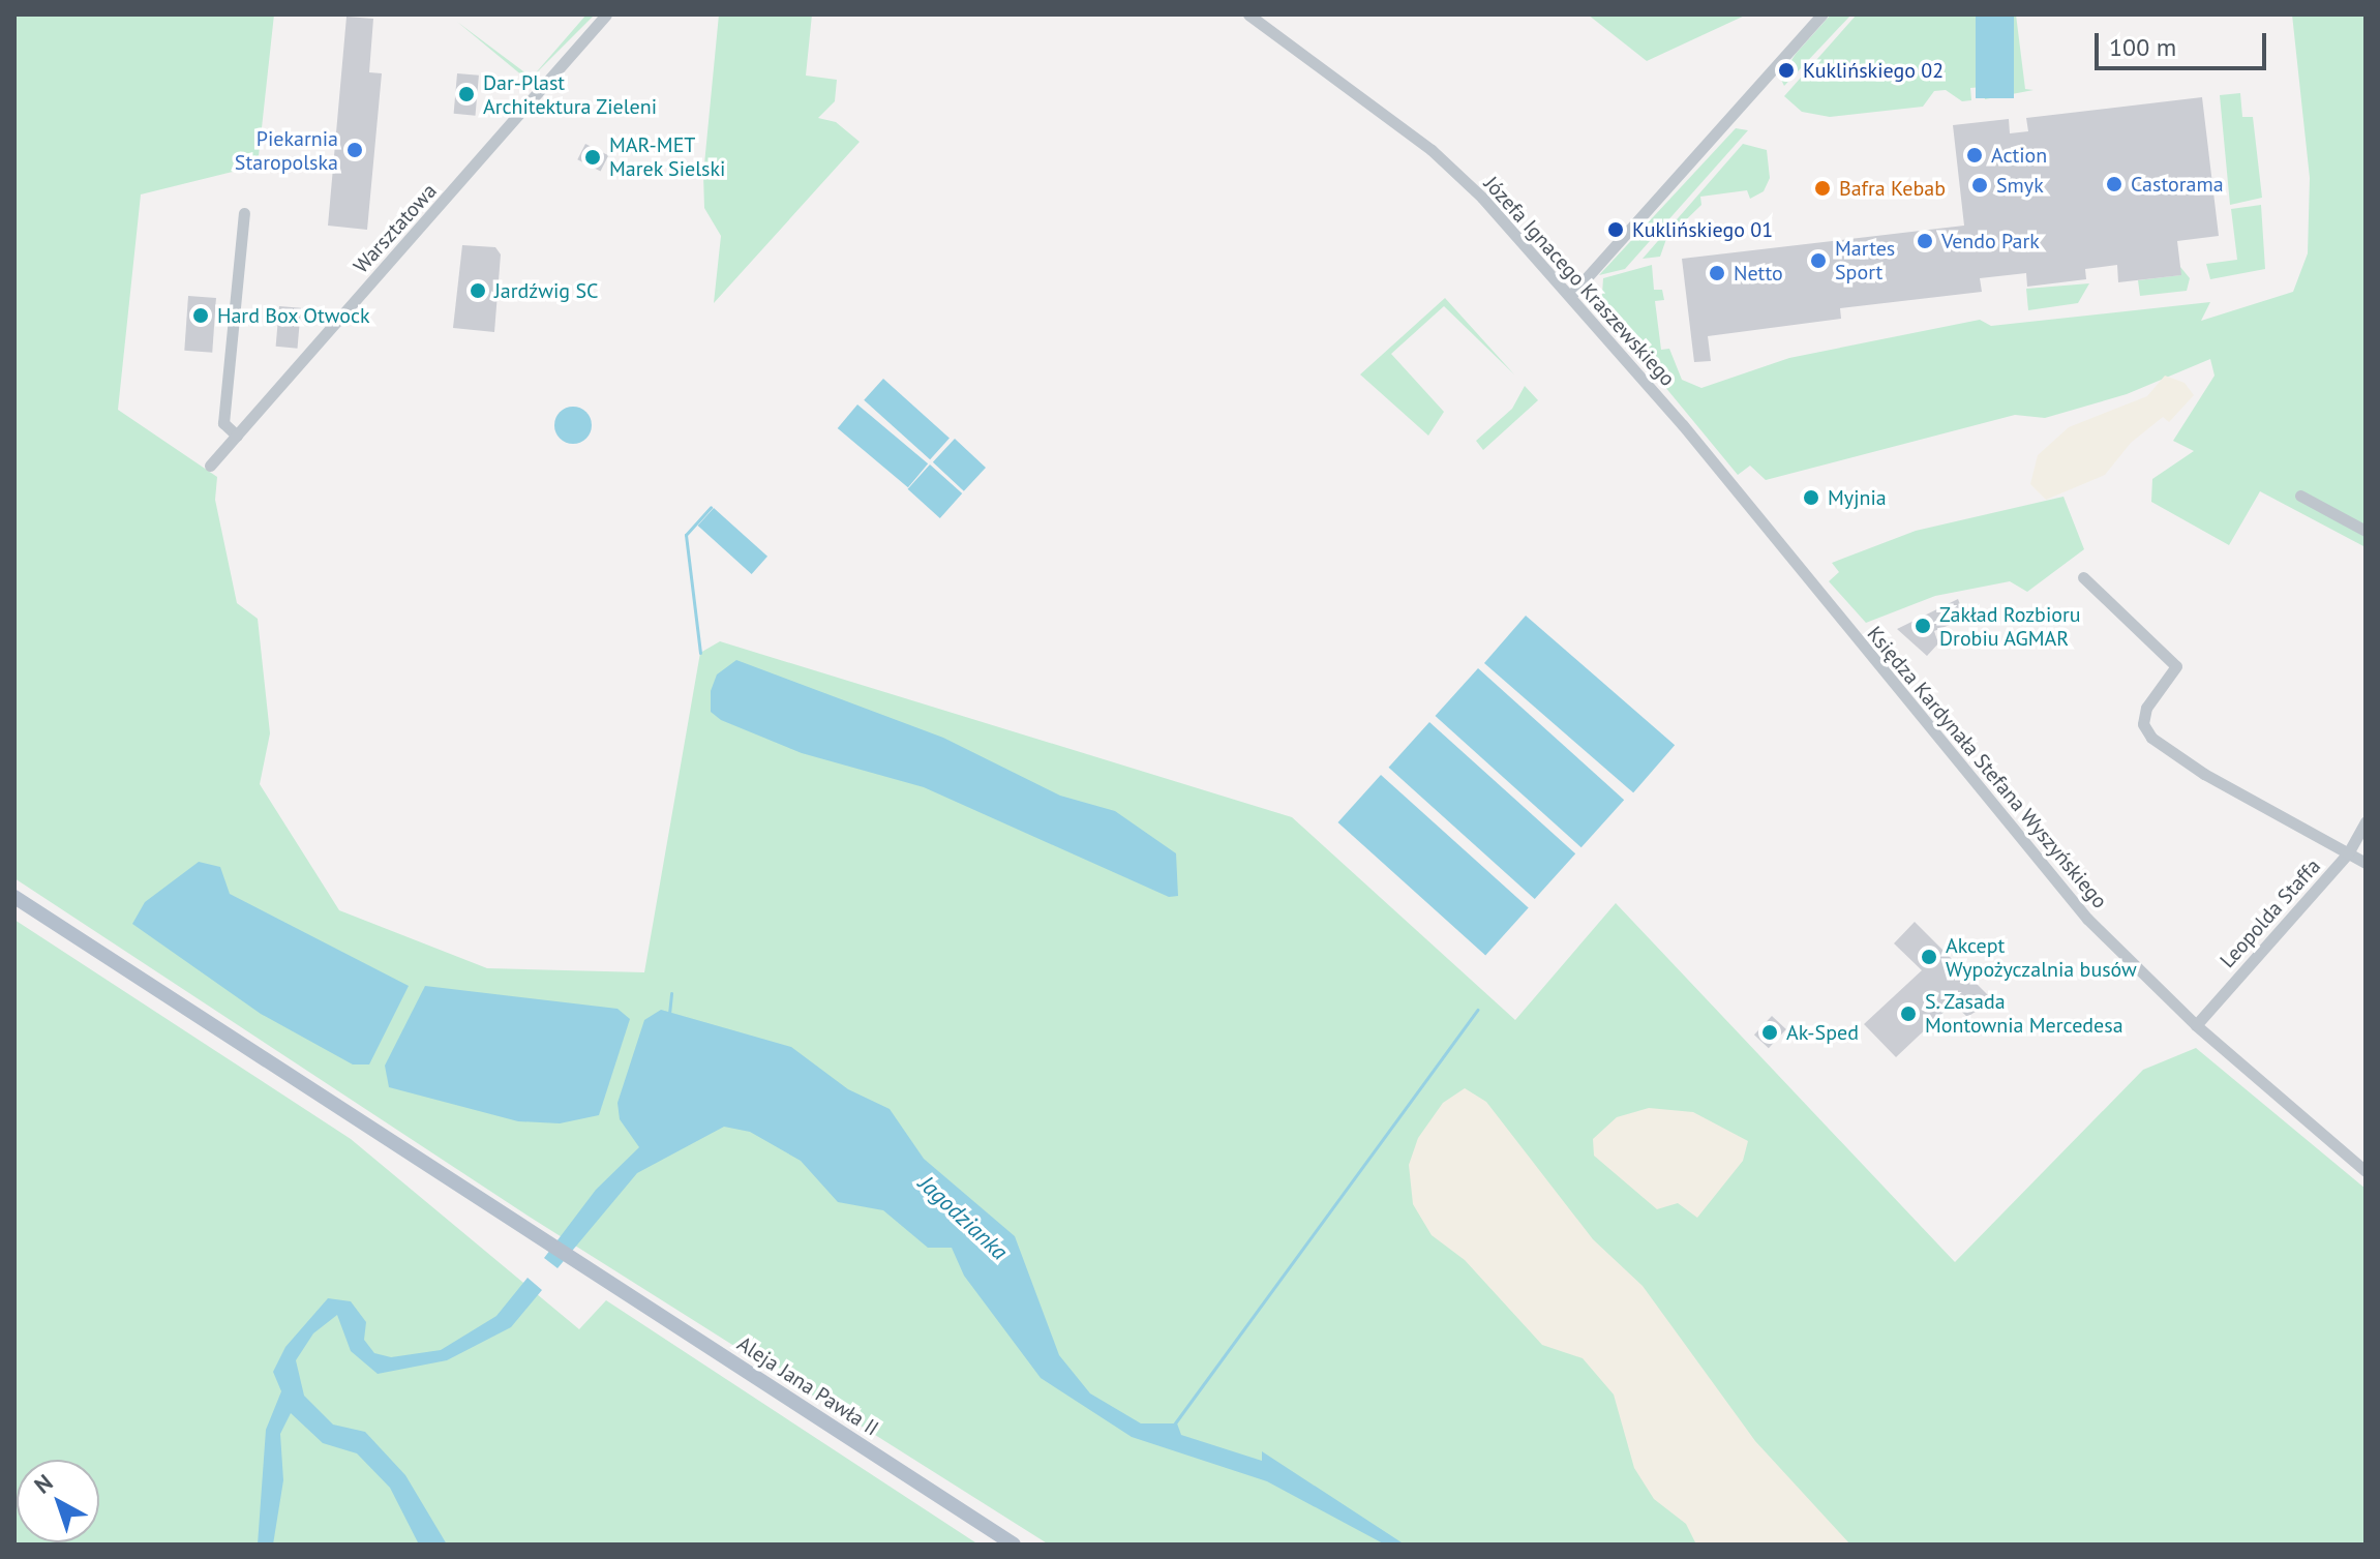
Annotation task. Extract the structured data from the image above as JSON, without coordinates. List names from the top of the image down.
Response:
{
  "streets": {
    "main road": ["Aleja Jana Pawła II"],
    "street": [
      "Warsztatowa",
      "Józefa Ignacego Kraszewskiego",
      "Księdza Kardynała Stefana Wyszyńskiego",
      "Leopolda Staffa"
    ]
  },
  "crossings": [
    ["Józefa Ignacego Kraszewskiego", "Księdza Kardynała Stefana Wyszyńskiego"],
    ["Księdza Kardynała Stefana Wyszyńskiego", "Leopolda Staffa"]
  ],
  "water": ["Jagodzianka"],
  "places": [
    "Kuklińskiego 02",
    "Dar-Plast Architektura Zieleni",
    "Piekarnia Staropolska",
    "Action",
    "MAR-MET Marek Sielski",
    "Castorama",
    "Smyk",
    "Bafra Kebab",
    "Kuklińskiego 01",
    "Vendo Park",
    "Martes Sport",
    "Netto",
    "Jardźwig SC",
    "Hard Box Otwock",
    "Myjnia",
    "Zakład Rozbioru Drobiu AGMAR",
    "Akcept Wypożyczalnia busów",
    "S. Zasada Montownia Mercedesa",
    "Ak-Sped"
  ],
  "scale_bar": "100 m",
  "north": "top left"
}
